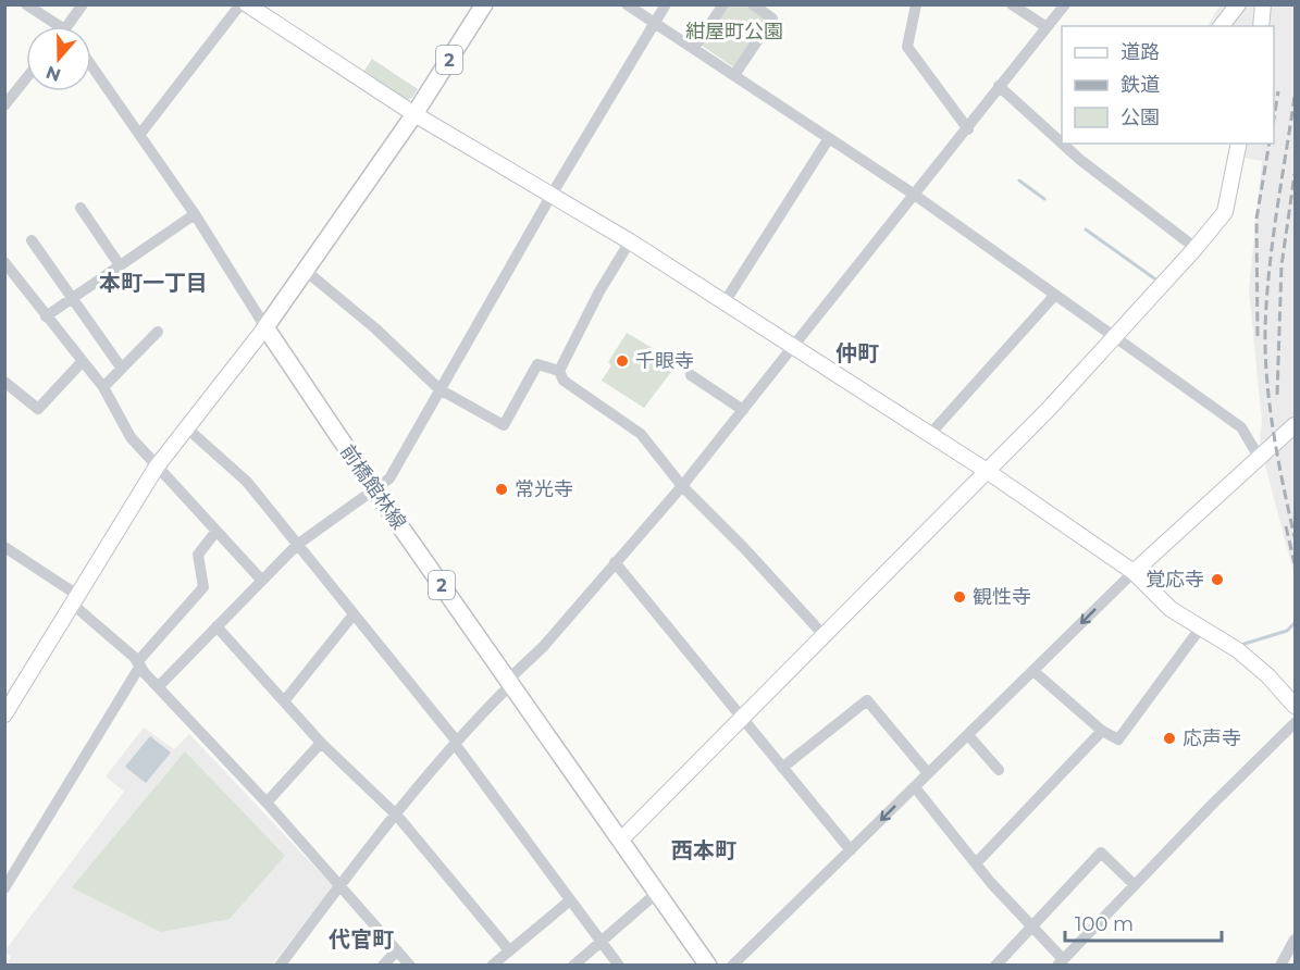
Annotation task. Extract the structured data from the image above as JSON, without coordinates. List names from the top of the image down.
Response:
{
  "streets": {
    "main road": ["2", "前橋館林線"]
  },
  "crossings": [
    ["2", "前橋館林線"]
  ],
  "districts": [
    "本町一丁目",
    "仲町",
    "西本町",
    "代官町"
  ],
  "parks": ["紺屋町公園"],
  "places": [
    "千眼寺",
    "常光寺",
    "覚応寺",
    "観性寺",
    "応声寺"
  ],
  "legend": ["道路", "鉄道", "公園"],
  "scale_bar": "100 m",
  "north": "bottom"
}
